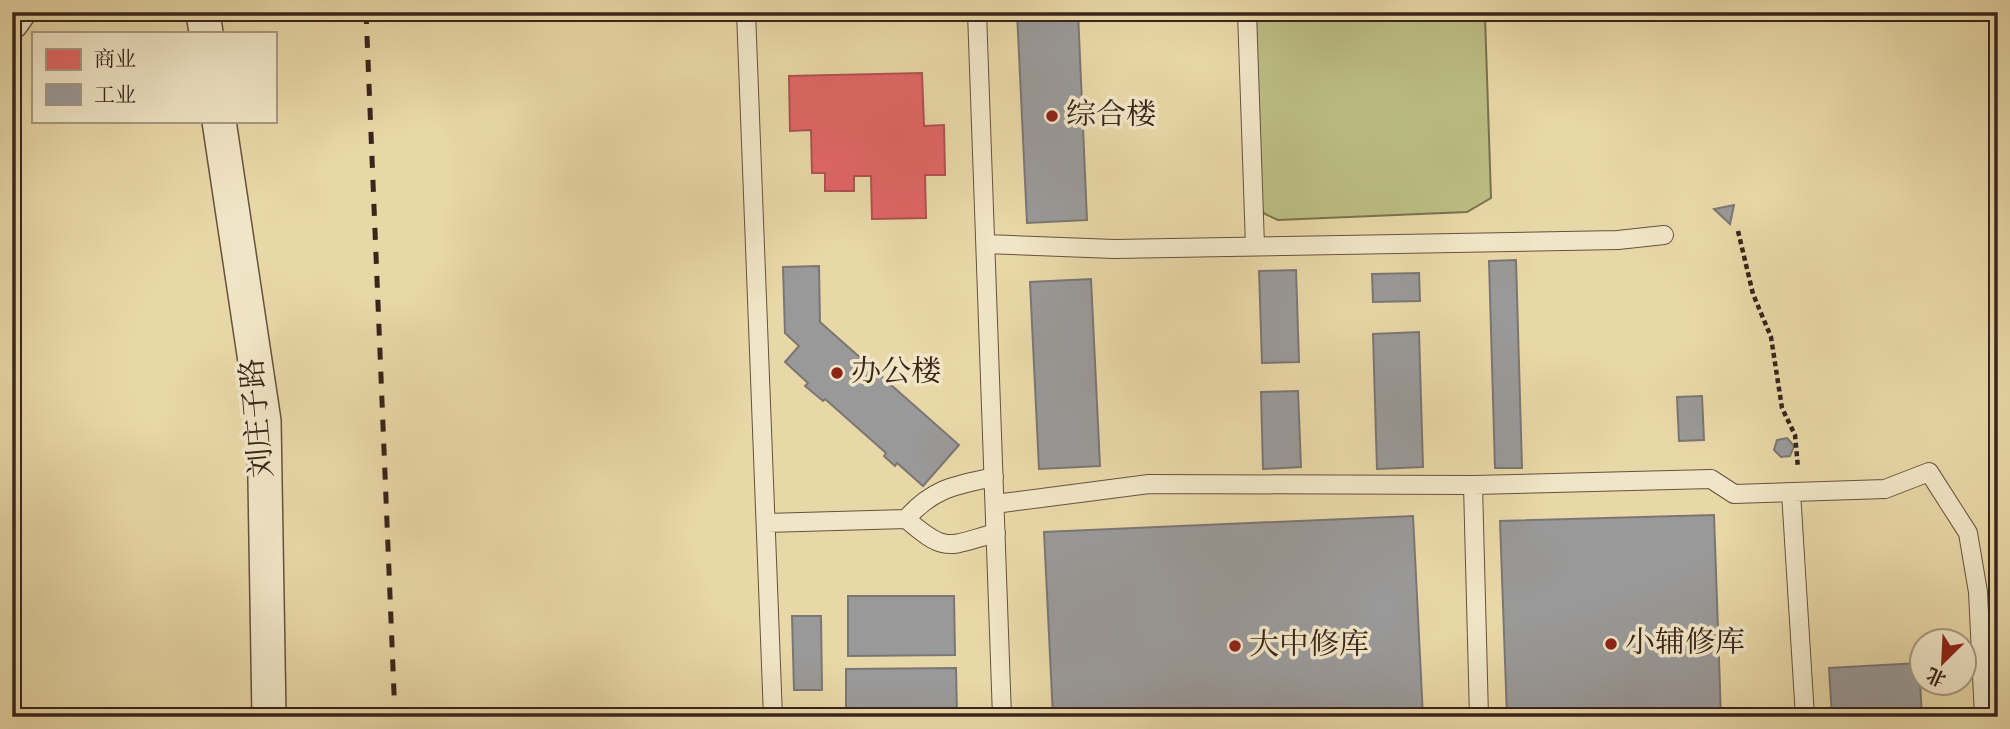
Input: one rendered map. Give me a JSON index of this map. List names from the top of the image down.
{
  "streets": {
    "street": ["刘庄子路"]
  },
  "places": [
    "综合楼",
    "办公楼",
    "小辅修库",
    "大中修库"
  ],
  "legend": ["商业", "工业"],
  "north": "bottom left"
}
